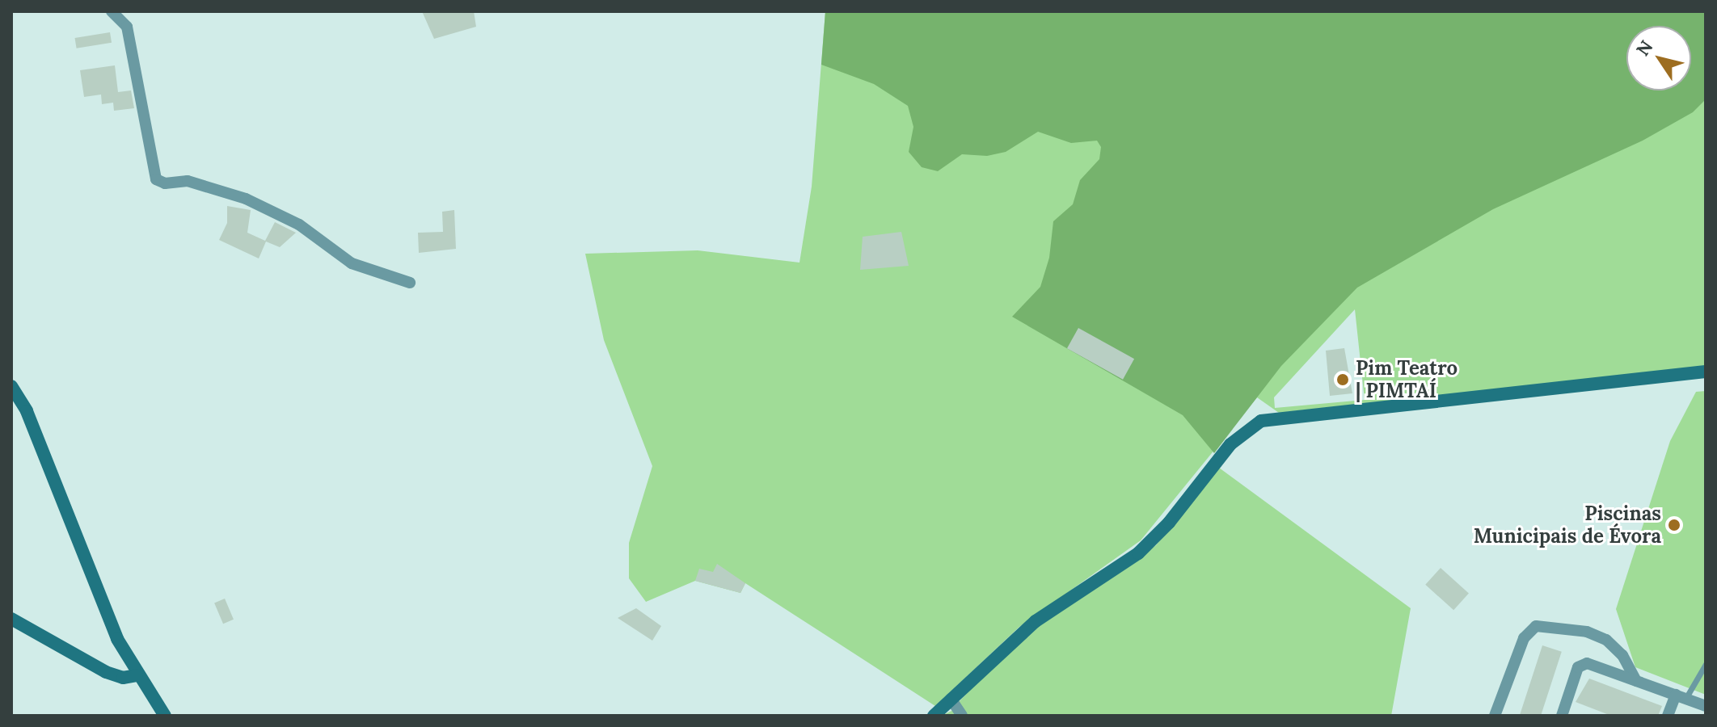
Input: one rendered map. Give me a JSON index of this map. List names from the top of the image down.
{
  "places": ["Pim Teatro | PIMTAÍ", "Piscinas Municipais de Évora"],
  "north": "top left"
}
